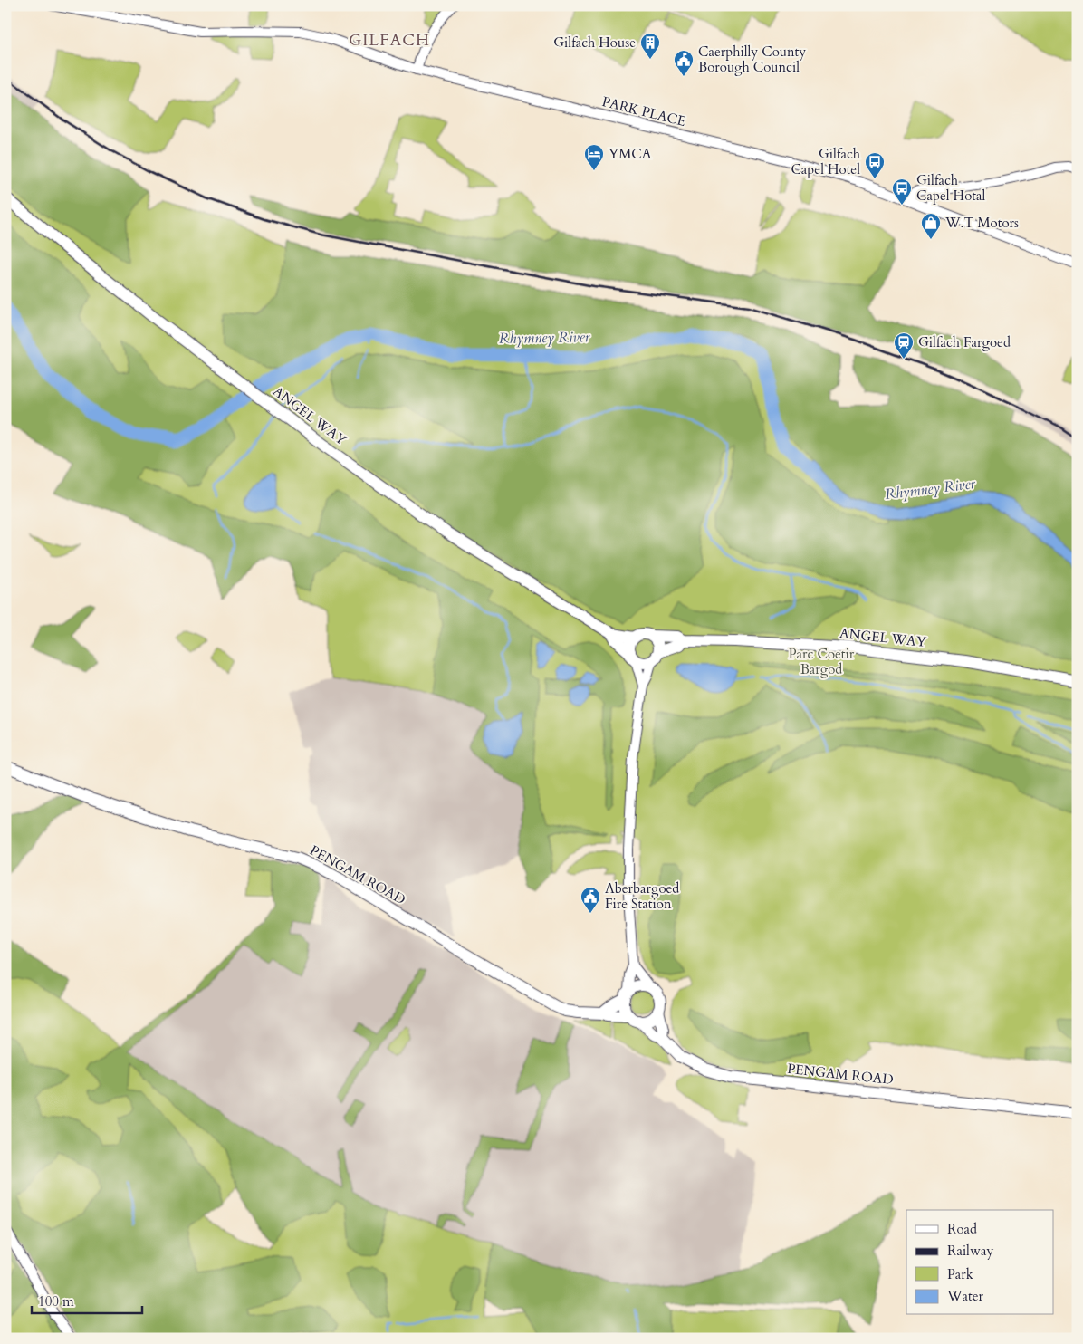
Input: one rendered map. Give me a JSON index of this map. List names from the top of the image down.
{
  "streets": {
    "main road": ["ANGEL WAY", "PENGAM ROAD"],
    "street": ["PARK PLACE"]
  },
  "districts": ["GILFACH"],
  "water": ["Rhymney River"],
  "parks": ["Parc Coetir Bargod"],
  "places": {
    "building": ["Gilfach House"],
    "public building": ["Caerphilly County Borough Council", "Aberbargoed Fire Station"],
    "hotel": ["YMCA"],
    "bus stop": ["Gilfach Capel Hotel", "Gilfach Capel Hotal"],
    "shop": ["W.T Motors"],
    "station": ["Gilfach Fargoed"]
  },
  "legend": [
    "Road",
    "Railway",
    "Park",
    "Water"
  ],
  "scale_bar": "100 m"
}
